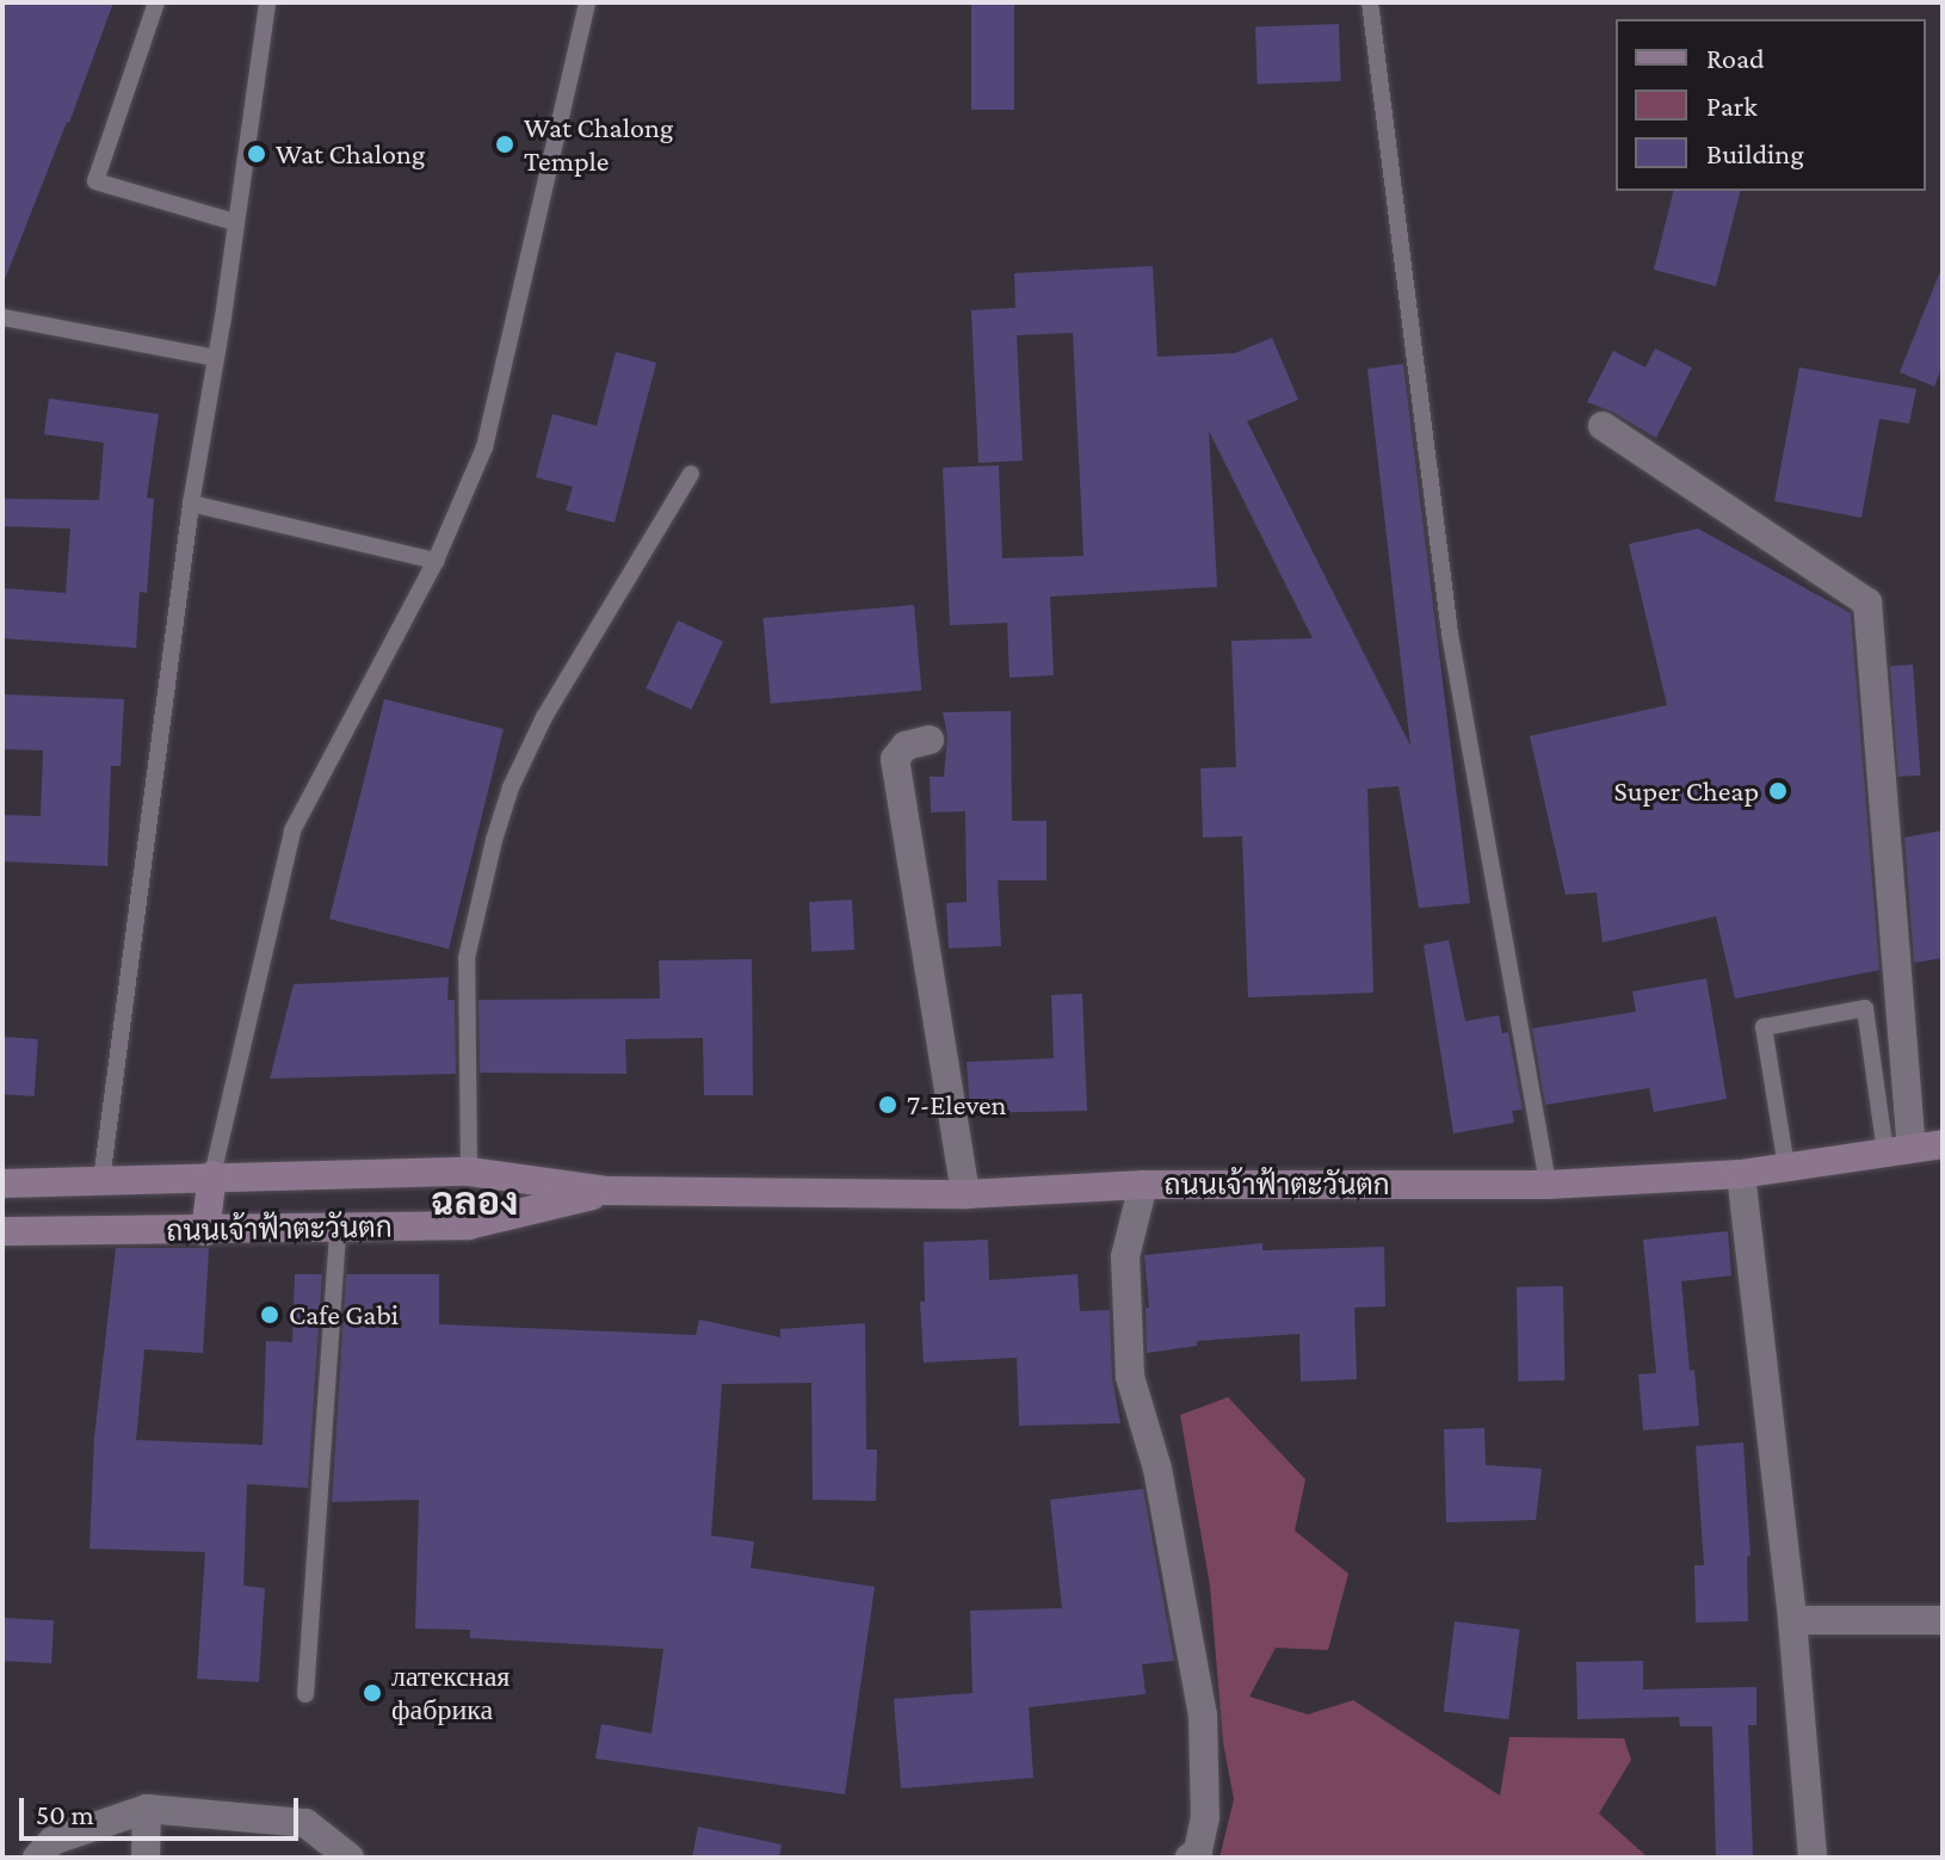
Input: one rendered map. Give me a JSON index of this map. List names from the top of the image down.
{
  "streets": {
    "main road": ["ถนนเจ้าฟ้าตะวันตก"]
  },
  "districts": ["ฉลอง"],
  "places": [
    "Wat Chalong Temple",
    "Wat Chalong",
    "Super Cheap",
    "7-Eleven",
    "Cafe Gabi",
    "латексная фабрика"
  ],
  "legend": ["Road", "Park", "Building"],
  "scale_bar": "50 m"
}
